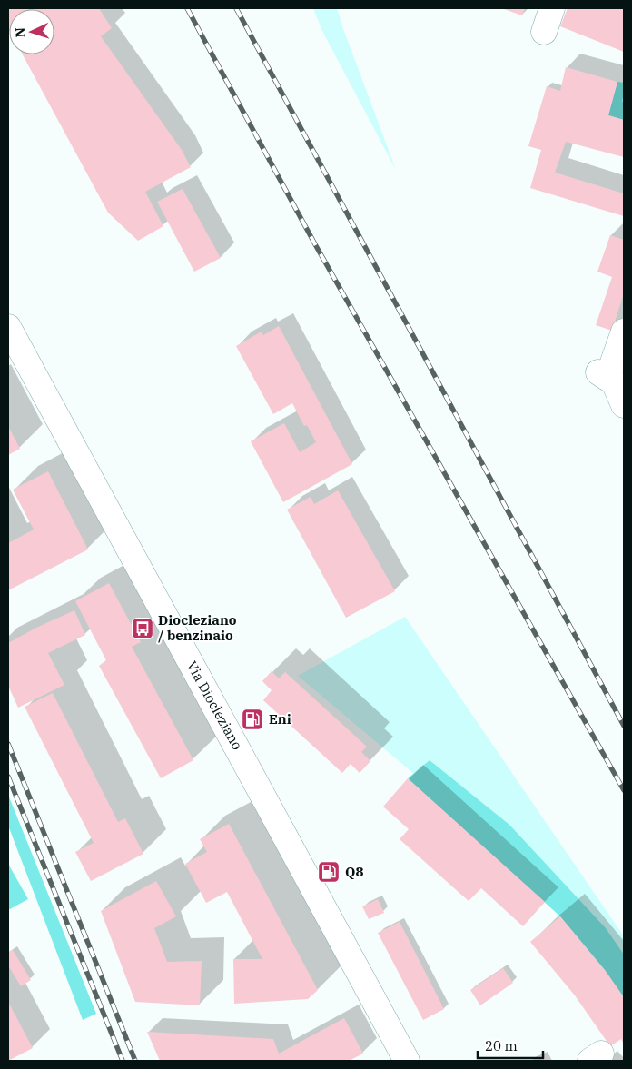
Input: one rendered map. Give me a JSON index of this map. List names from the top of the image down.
{
  "streets": {
    "street": ["Via Diocleziano"]
  },
  "places": {
    "bus stop": ["Diocleziano / benzinaio"],
    "fuel station": ["Eni", "Q8"]
  },
  "scale_bar": "20 m",
  "north": "left"
}
